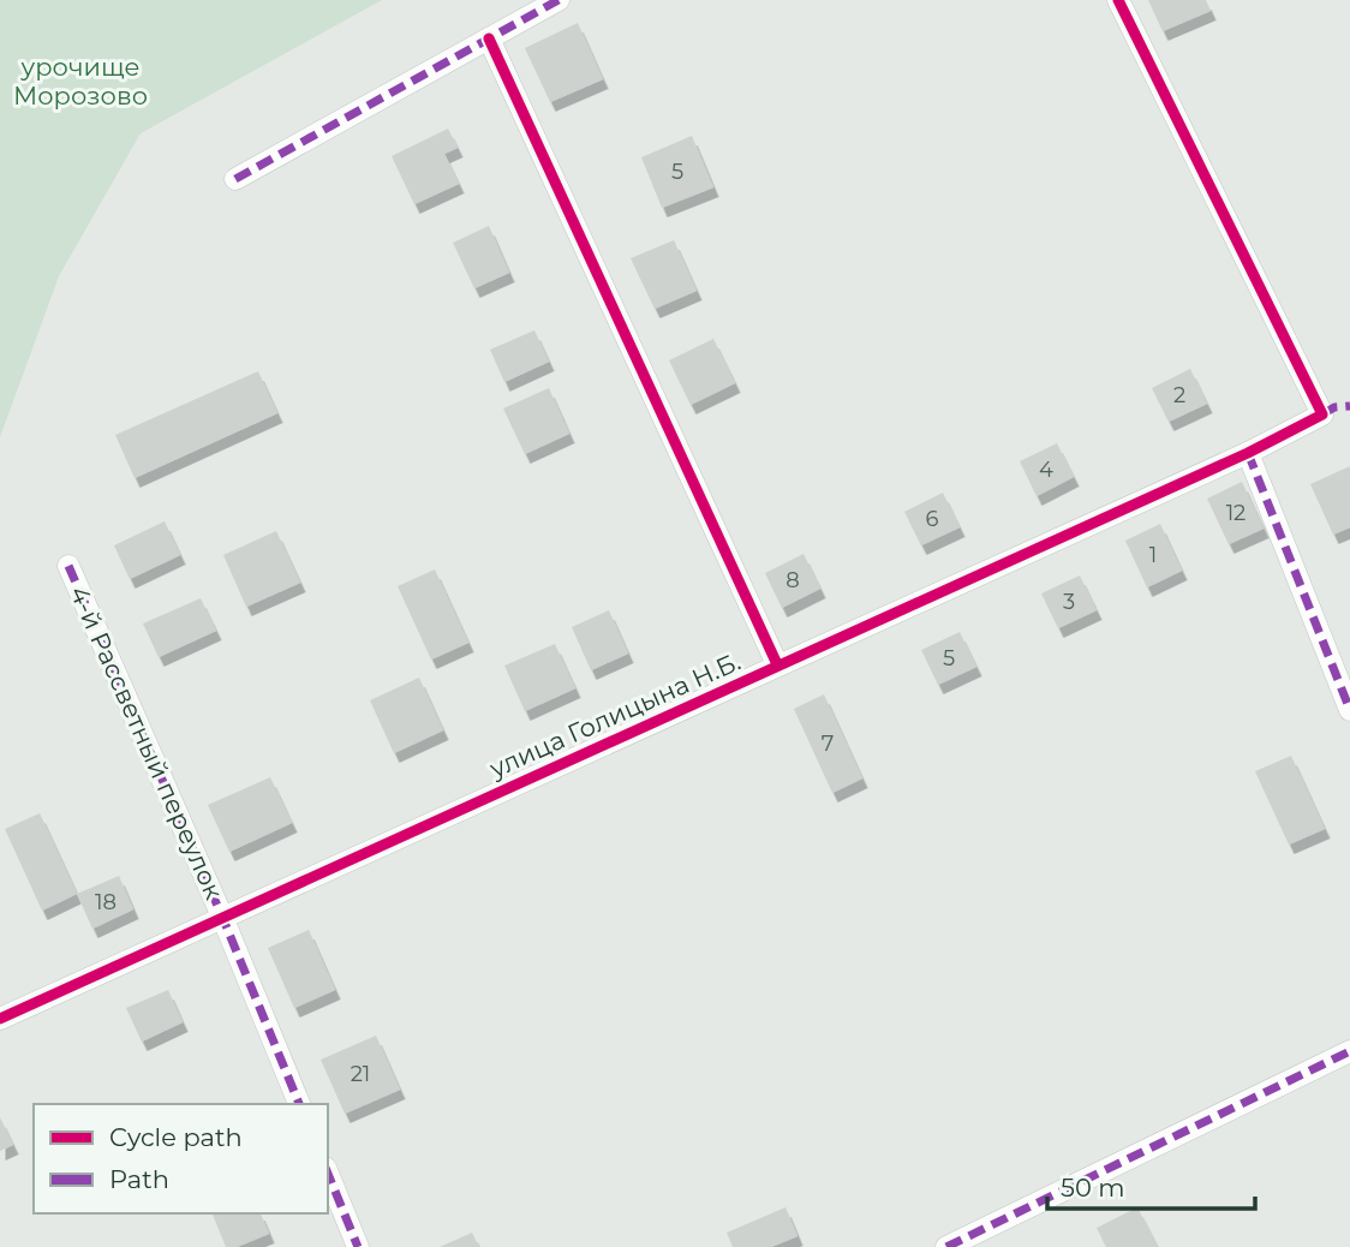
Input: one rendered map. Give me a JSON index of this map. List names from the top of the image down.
{
  "streets": {
    "street": ["улица Голицына Н.Б.", "4-й Рассветный переулок"]
  },
  "crossings": [
    ["улица Голицына Н.Б.", "4-й Рассветный переулок"]
  ],
  "parks": ["урочище Морозово"],
  "house_numbers": [
    "5",
    "2",
    "4",
    "12",
    "6",
    "1",
    "8",
    "3",
    "5",
    "7",
    "18",
    "21"
  ],
  "legend": ["Cycle path", "Path"],
  "scale_bar": "50 m"
}
